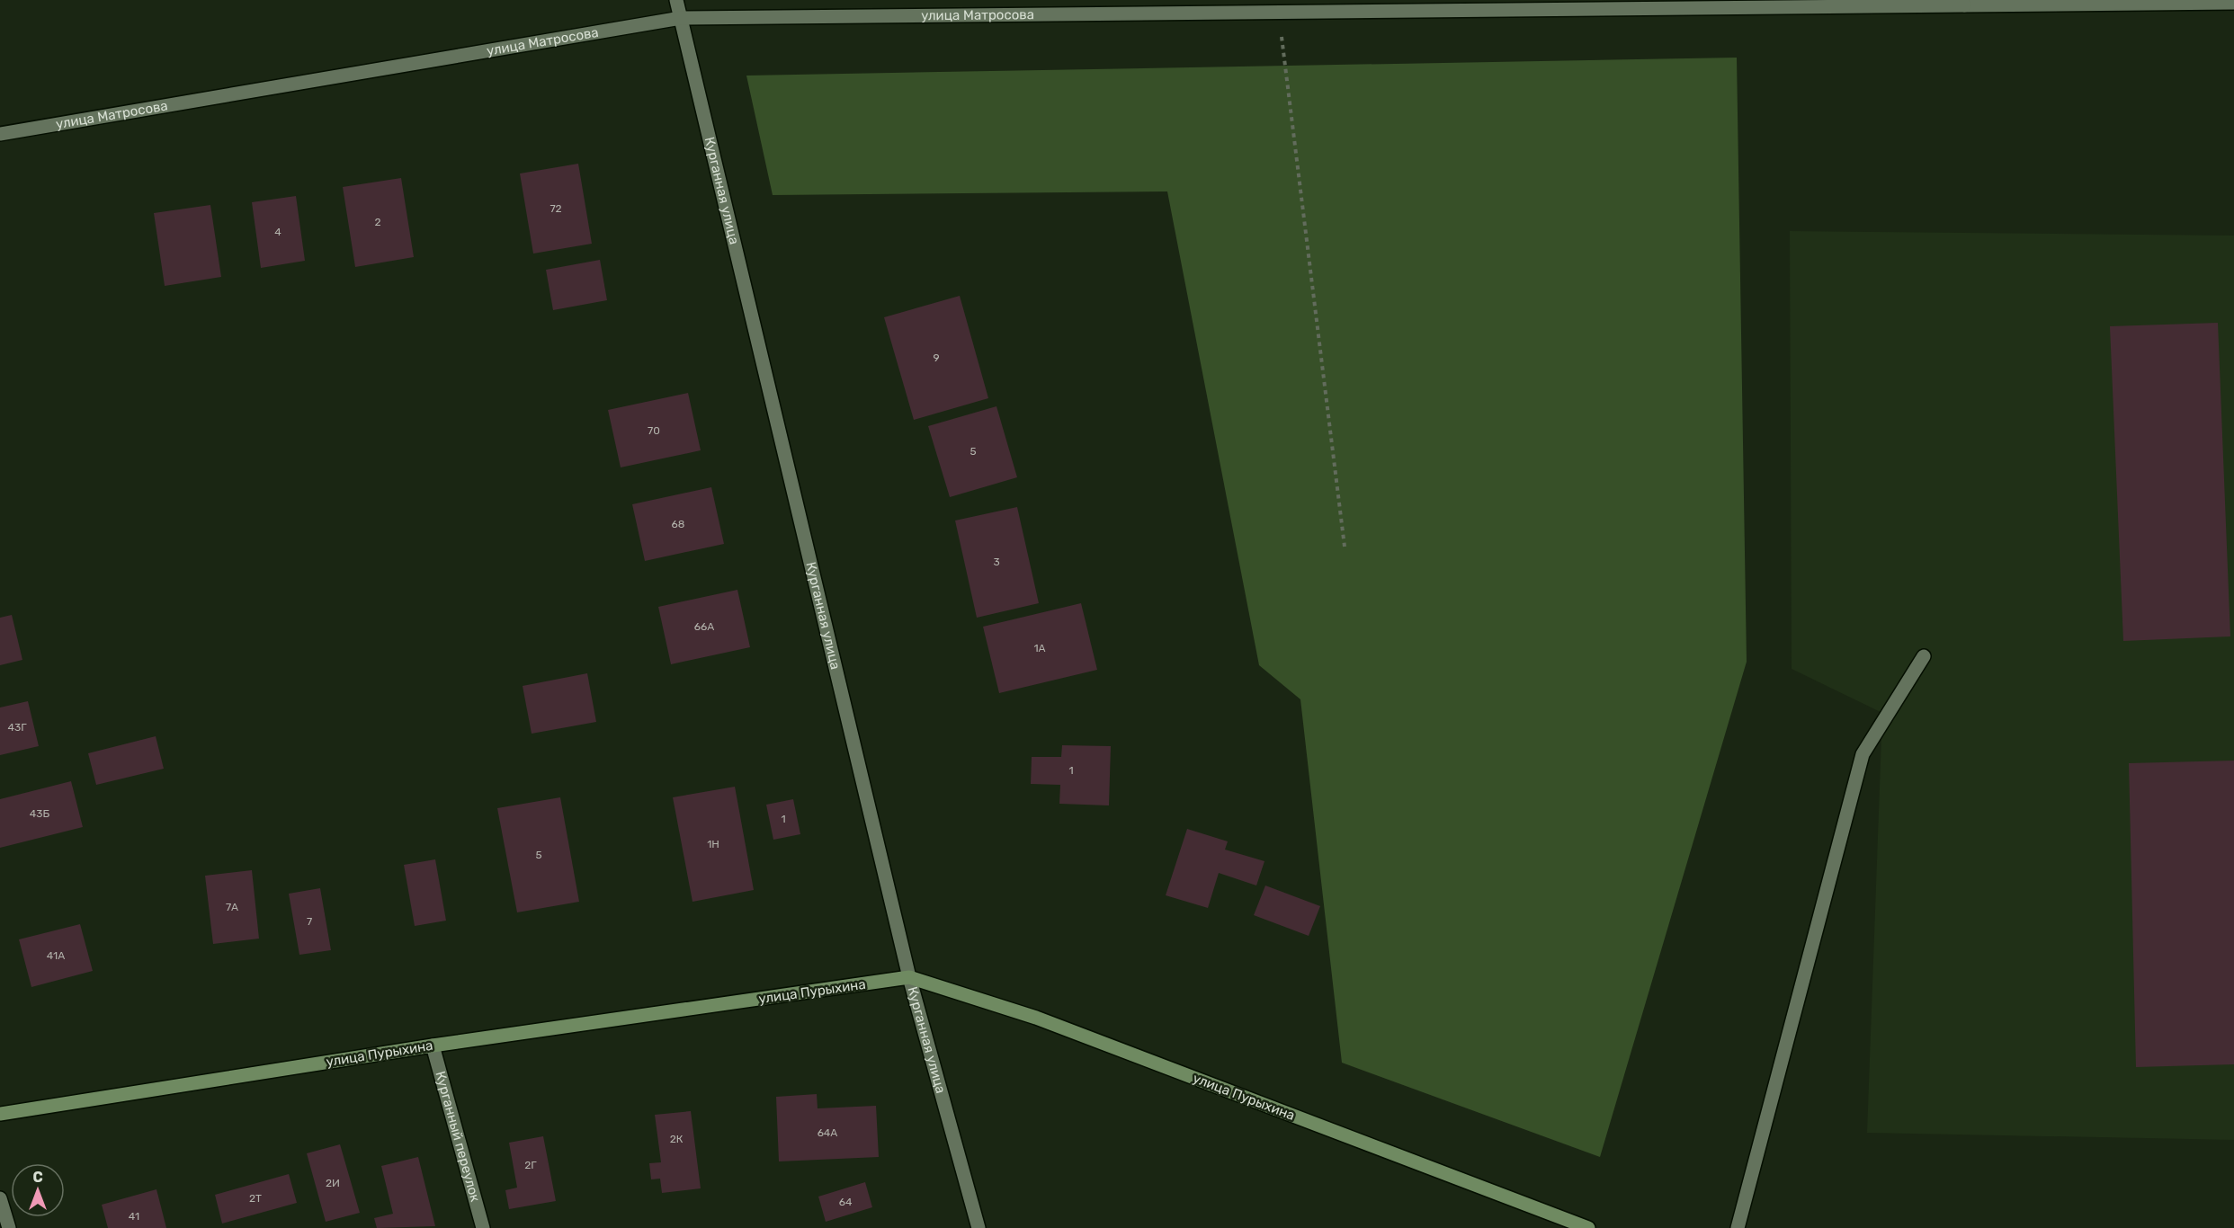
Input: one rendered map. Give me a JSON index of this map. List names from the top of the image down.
{
  "streets": {
    "street": [
      "улица Матросова",
      "Курганная улица",
      "улица Пурыхина",
      "Курганный переулок"
    ]
  },
  "crossings": [
    ["улица Матросова", "Курганная улица"],
    ["Курганная улица", "улица Пурыхина"],
    ["улица Пурыхина", "Курганный переулок"]
  ],
  "house_numbers": [
    "72",
    "2",
    "4",
    "9",
    "70",
    "5",
    "68",
    "3",
    "66А",
    "1А",
    "43Г",
    "1",
    "43Б",
    "1",
    "1Н",
    "5",
    "7А",
    "7",
    "41А",
    "64А",
    "2К",
    "2Г",
    "2И",
    "2Т",
    "64",
    "41"
  ],
  "north": "top"
}
